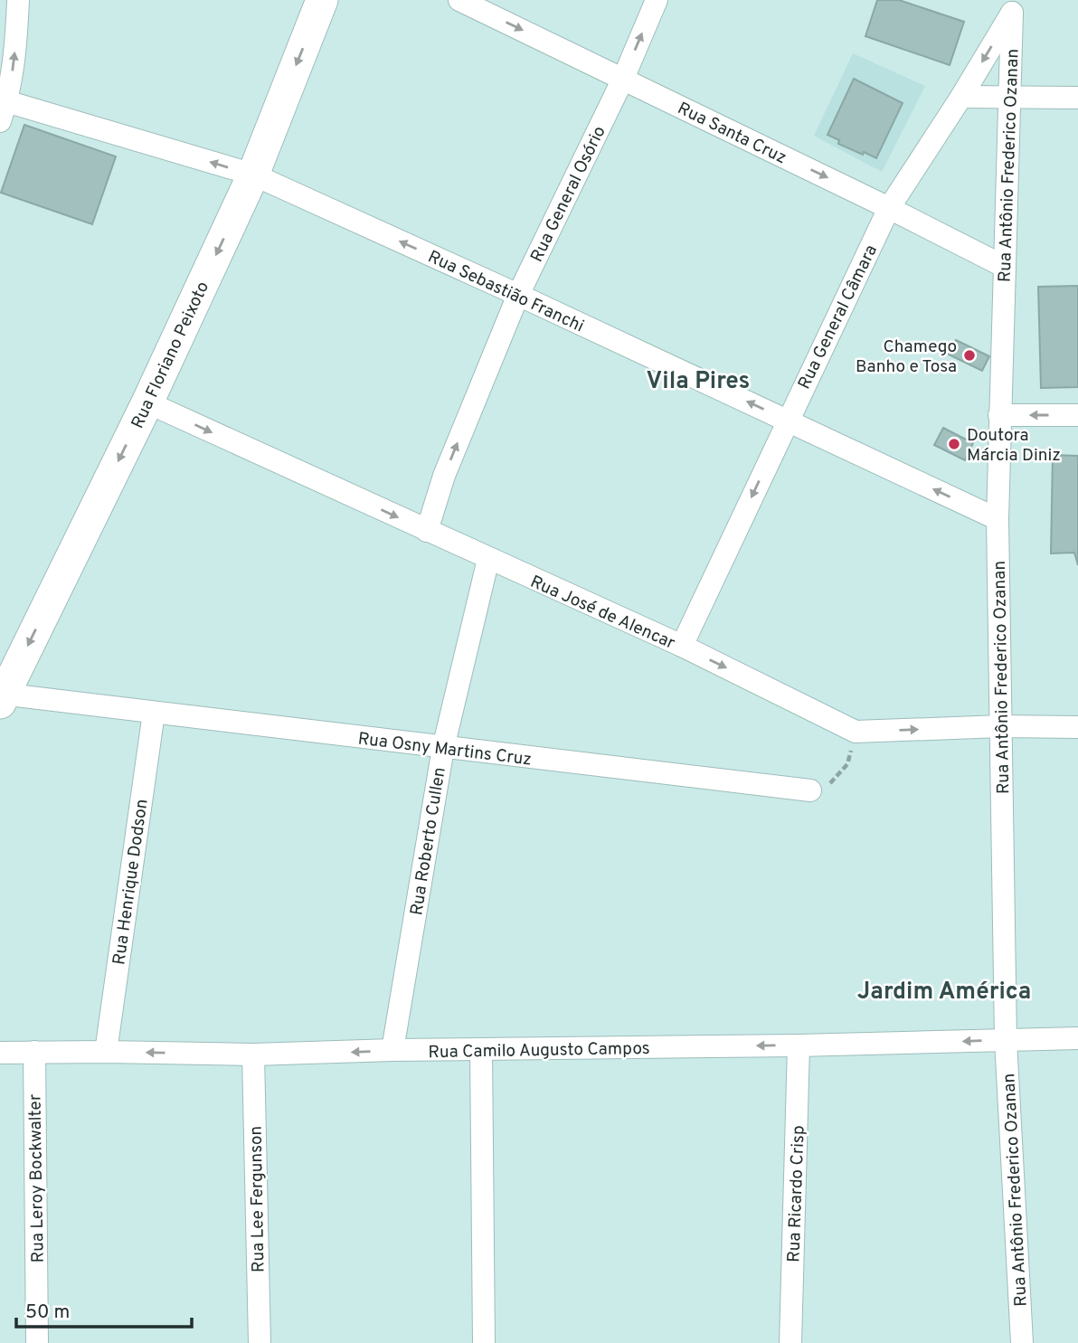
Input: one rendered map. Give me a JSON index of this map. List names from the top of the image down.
{
  "streets": {
    "main road": ["Rua Floriano Peixoto"],
    "street": [
      "Rua Santa Cruz",
      "Rua Antônio Frederico Ozanan",
      "Rua General Osório",
      "Rua Sebastião Franchi",
      "Rua General Câmara",
      "Rua José de Alencar",
      "Rua Osny Martins Cruz",
      "Rua Roberto Cullen",
      "Rua Henrique Dodson",
      "Rua Camilo Augusto Campos",
      "Rua Leroy Bockwalter",
      "Rua Ricardo Crisp",
      "Rua Lee Fergunson"
    ]
  },
  "crossings": [
    ["Rua Santa Cruz", "Rua Antônio Frederico Ozanan"],
    ["Rua Santa Cruz", "Rua General Osório"],
    ["Rua Santa Cruz", "Rua General Câmara"],
    ["Rua Antônio Frederico Ozanan", "Rua Sebastião Franchi"],
    ["Rua Antônio Frederico Ozanan", "Rua General Câmara"],
    ["Rua Antônio Frederico Ozanan", "Rua José de Alencar"],
    ["Rua Antônio Frederico Ozanan", "Rua Camilo Augusto Campos"],
    ["Rua General Osório", "Rua Sebastião Franchi"],
    ["Rua General Osório", "Rua José de Alencar"],
    ["Rua Sebastião Franchi", "Rua General Câmara"],
    ["Rua Sebastião Franchi", "Rua Floriano Peixoto"],
    ["Rua General Câmara", "Rua José de Alencar"],
    ["Rua Floriano Peixoto", "Rua José de Alencar"],
    ["Rua Floriano Peixoto", "Rua Osny Martins Cruz"],
    ["Rua José de Alencar", "Rua Roberto Cullen"],
    ["Rua Osny Martins Cruz", "Rua Roberto Cullen"],
    ["Rua Osny Martins Cruz", "Rua Henrique Dodson"],
    ["Rua Roberto Cullen", "Rua Camilo Augusto Campos"],
    ["Rua Henrique Dodson", "Rua Camilo Augusto Campos"],
    ["Rua Camilo Augusto Campos", "Rua Leroy Bockwalter"],
    ["Rua Camilo Augusto Campos", "Rua Ricardo Crisp"],
    ["Rua Camilo Augusto Campos", "Rua Lee Fergunson"]
  ],
  "one_way": [
    "Rua Santa Cruz",
    "Rua General Osório",
    "Rua Sebastião Franchi",
    "Rua General Câmara",
    "Rua Floriano Peixoto",
    "Rua José de Alencar",
    "Rua Camilo Augusto Campos"
  ],
  "districts": ["Vila Pires", "Jardim América"],
  "places": ["Chamego Banho e Tosa", "Doutora Márcia Diniz"],
  "scale_bar": "50 m"
}
